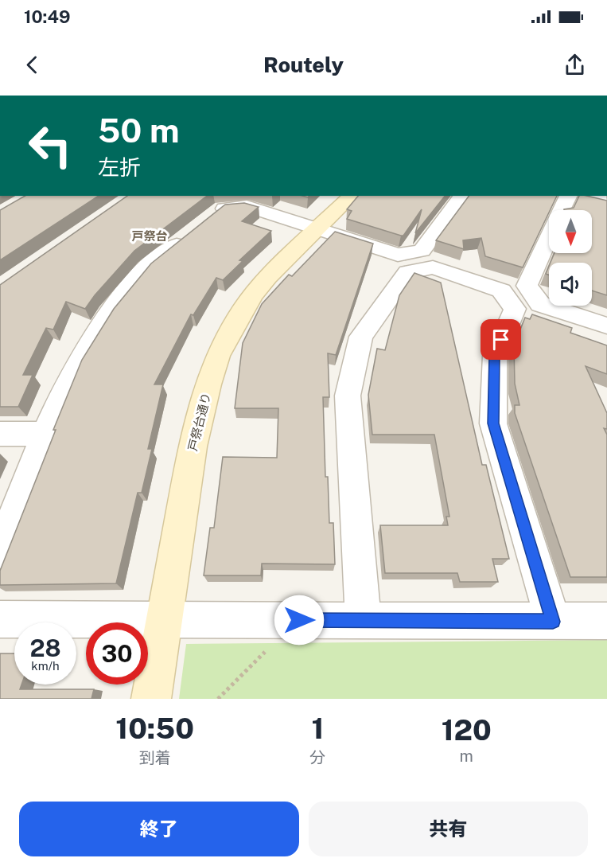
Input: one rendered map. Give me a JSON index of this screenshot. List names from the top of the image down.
{
  "streets": {
    "street": ["戸祭台通り"]
  },
  "districts": ["戸祭台"],
  "north": "bottom",
  "page": {
    "status": "10:49",
    "header": "Routely",
    "turn": ["50 m", "左折"],
    "speed": "28 km/h",
    "limit": "30",
    "eta": [
      "10:50",
      "到着",
      "1",
      "分",
      "120",
      "m"
    ],
    "buttons": ["終了", "共有"]
  }
}
